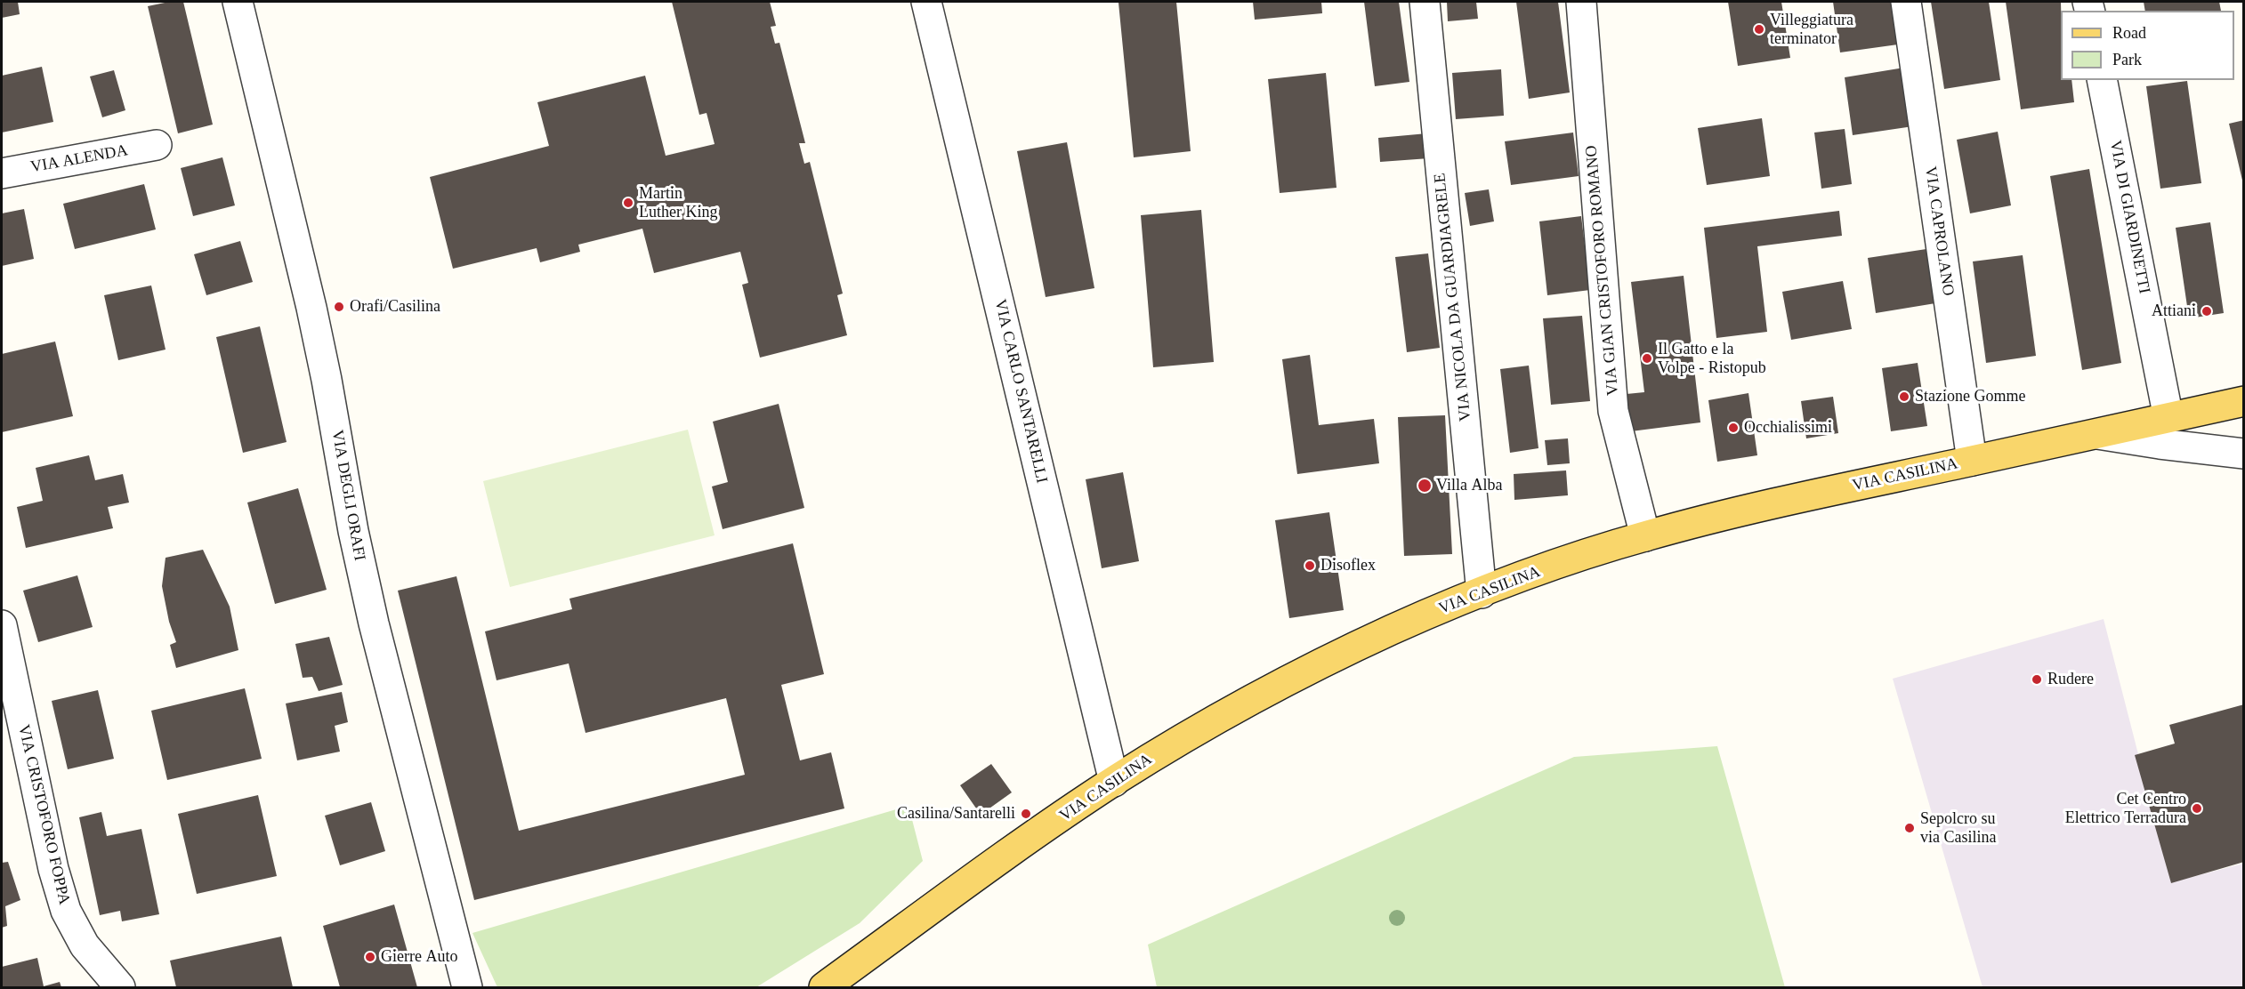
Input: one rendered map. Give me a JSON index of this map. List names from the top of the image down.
{
  "streets": {
    "main road": ["VIA CASILINA"],
    "street": [
      "VIA ALENDA",
      "VIA DI GIARDINETTI",
      "VIA CAPROLANO",
      "VIA GIAN CRISTOFORO ROMANO",
      "VIA NICOLA DA GUARDIAGRELE",
      "VIA CARLO SANTARELLI",
      "VIA DEGLI ORAFI",
      "VIA CRISTOFORO FOPPA"
    ]
  },
  "crossings": [
    ["VIA DI GIARDINETTI", "VIA CASILINA"],
    ["VIA CAPROLANO", "VIA CASILINA"],
    ["VIA GIAN CRISTOFORO ROMANO", "VIA CASILINA"],
    ["VIA NICOLA DA GUARDIAGRELE", "VIA CASILINA"],
    ["VIA CARLO SANTARELLI", "VIA CASILINA"]
  ],
  "places": [
    "Villeggiatura terminator",
    "Martin Luther King",
    "Orafi/Casilina",
    "Attiani",
    "Il Gatto e la Volpe - Ristopub",
    "Stazione Gomme",
    "Occhialissimi",
    "Villa Alba",
    "Disoflex",
    "Rudere",
    "Cet Centro Elettrico Terradura",
    "Casilina/Santarelli",
    "Sepolcro su via Casilina",
    "Gierre Auto"
  ],
  "legend": ["Road", "Park"]
}
